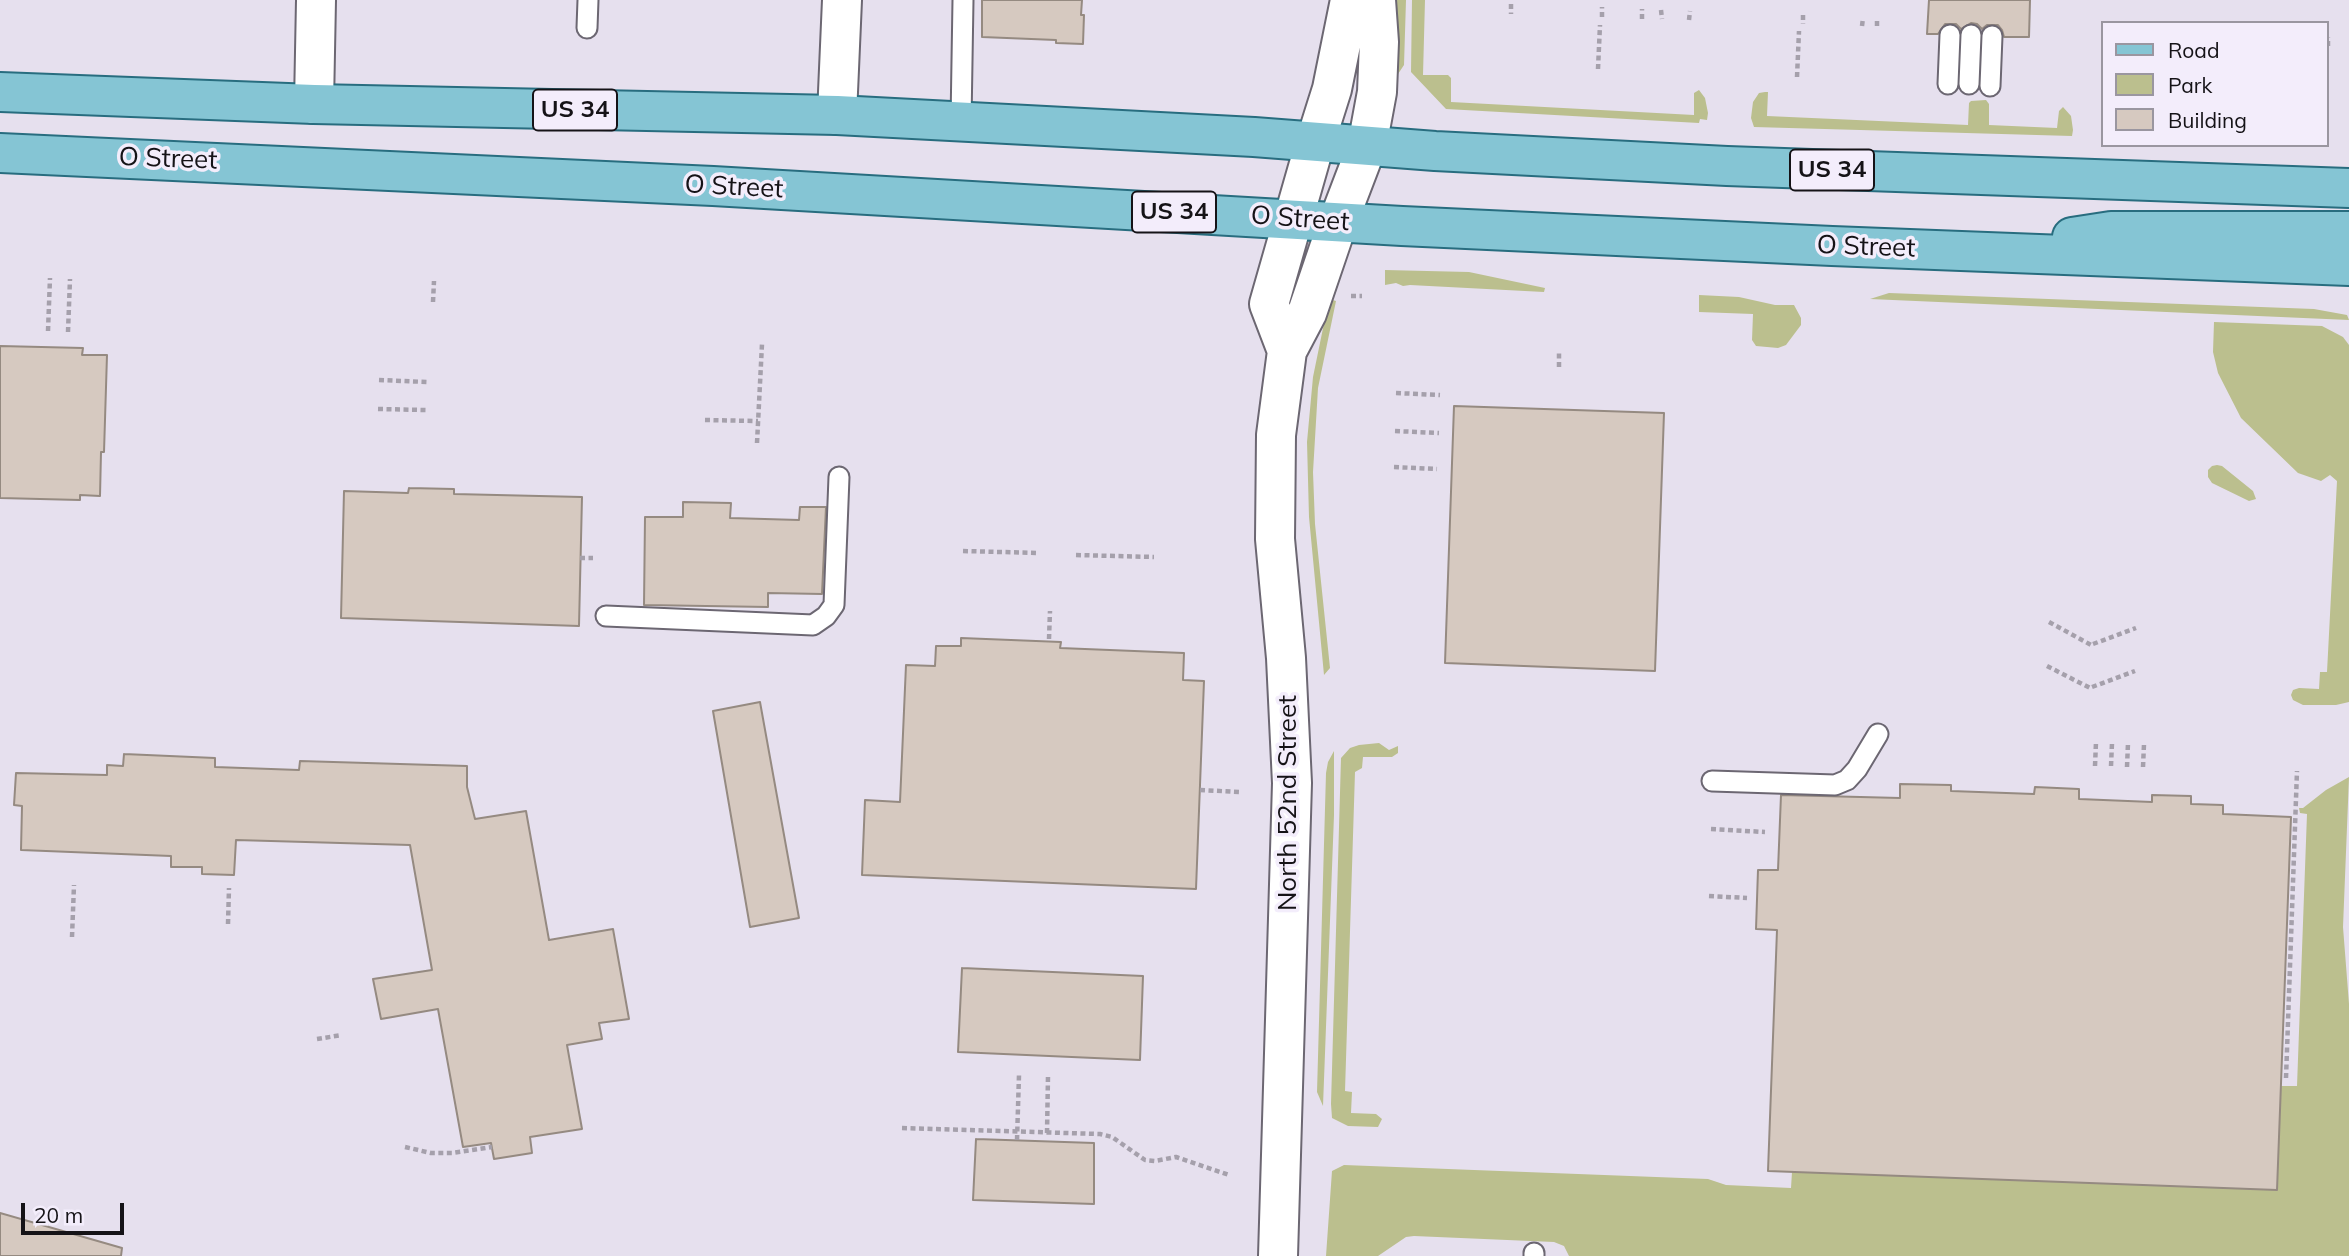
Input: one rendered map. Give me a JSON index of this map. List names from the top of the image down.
{
  "streets": {
    "main road": ["US 34", "O Street"],
    "street": ["North 52nd Street"]
  },
  "crossings": [
    ["US 34", "North 52nd Street"],
    ["O Street", "North 52nd Street"]
  ],
  "legend": ["Road", "Park", "Building"],
  "scale_bar": "20 m"
}
